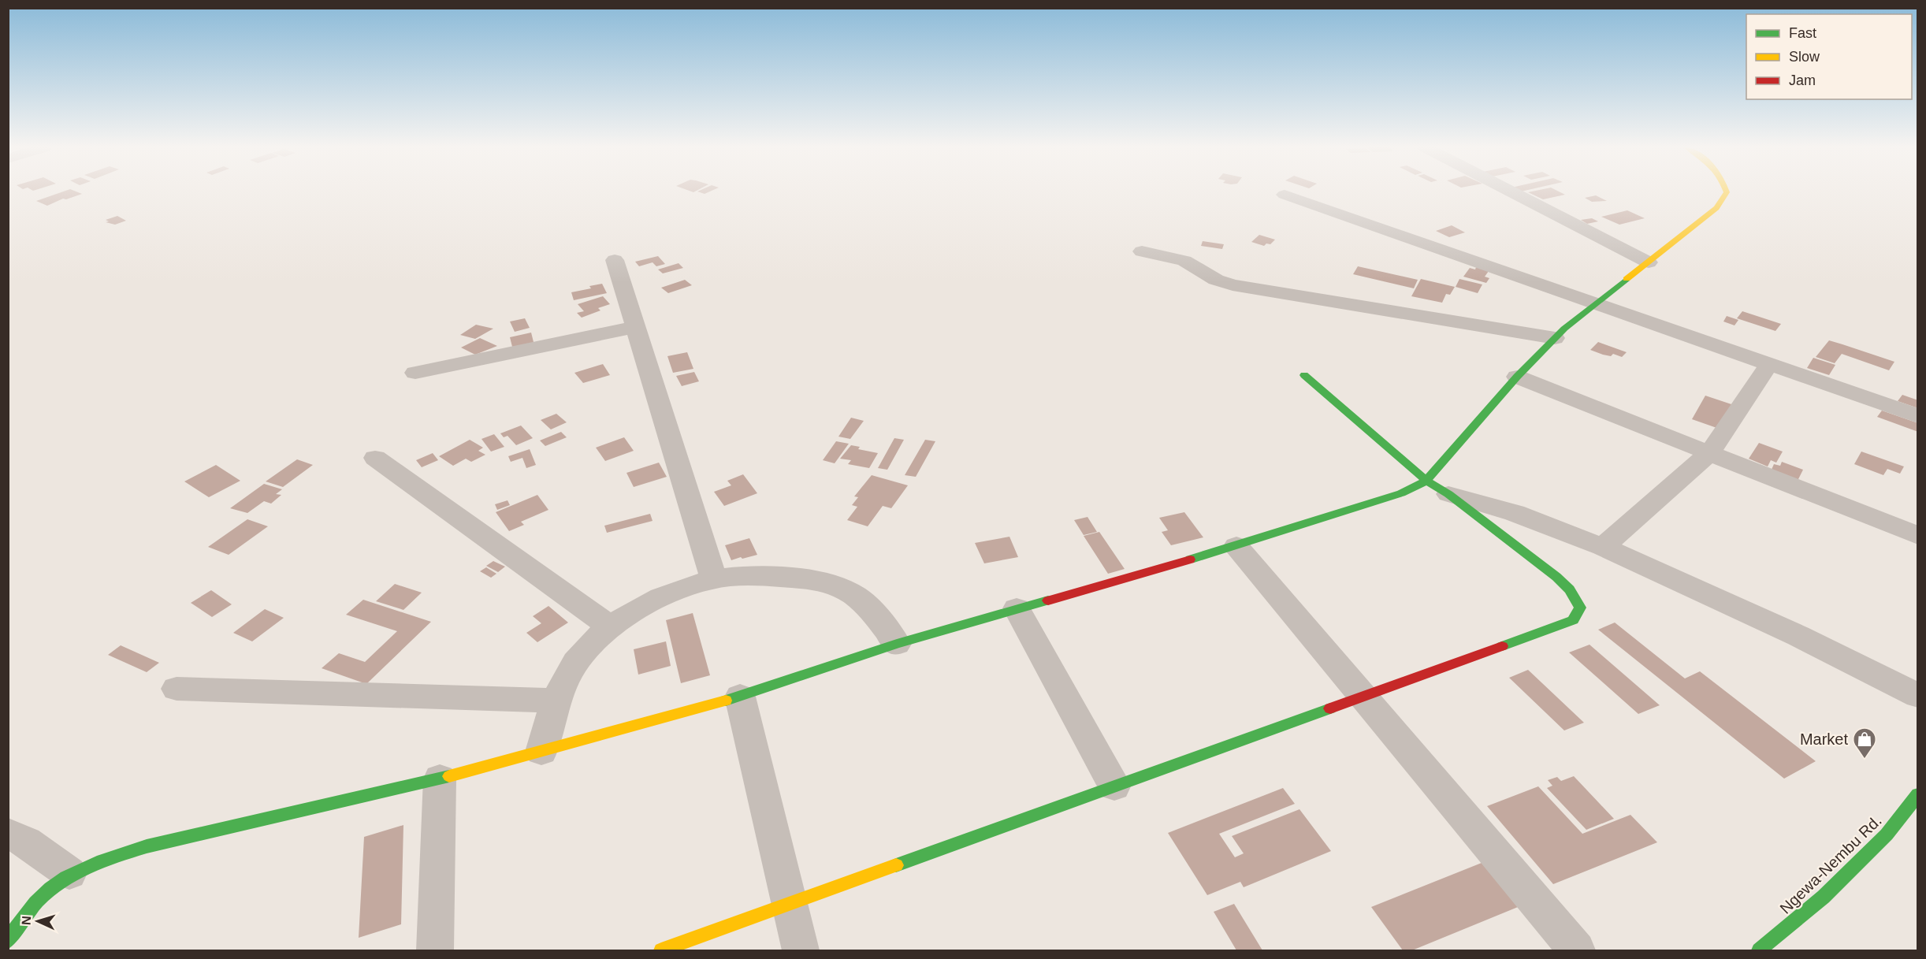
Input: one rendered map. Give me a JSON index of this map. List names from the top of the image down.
{
  "streets": {
    "main road": ["Ngewa-Nembu Rd."]
  },
  "places": {
    "shop": ["Market"]
  },
  "legend": ["Fast", "Slow", "Jam"],
  "north": "left"
}
